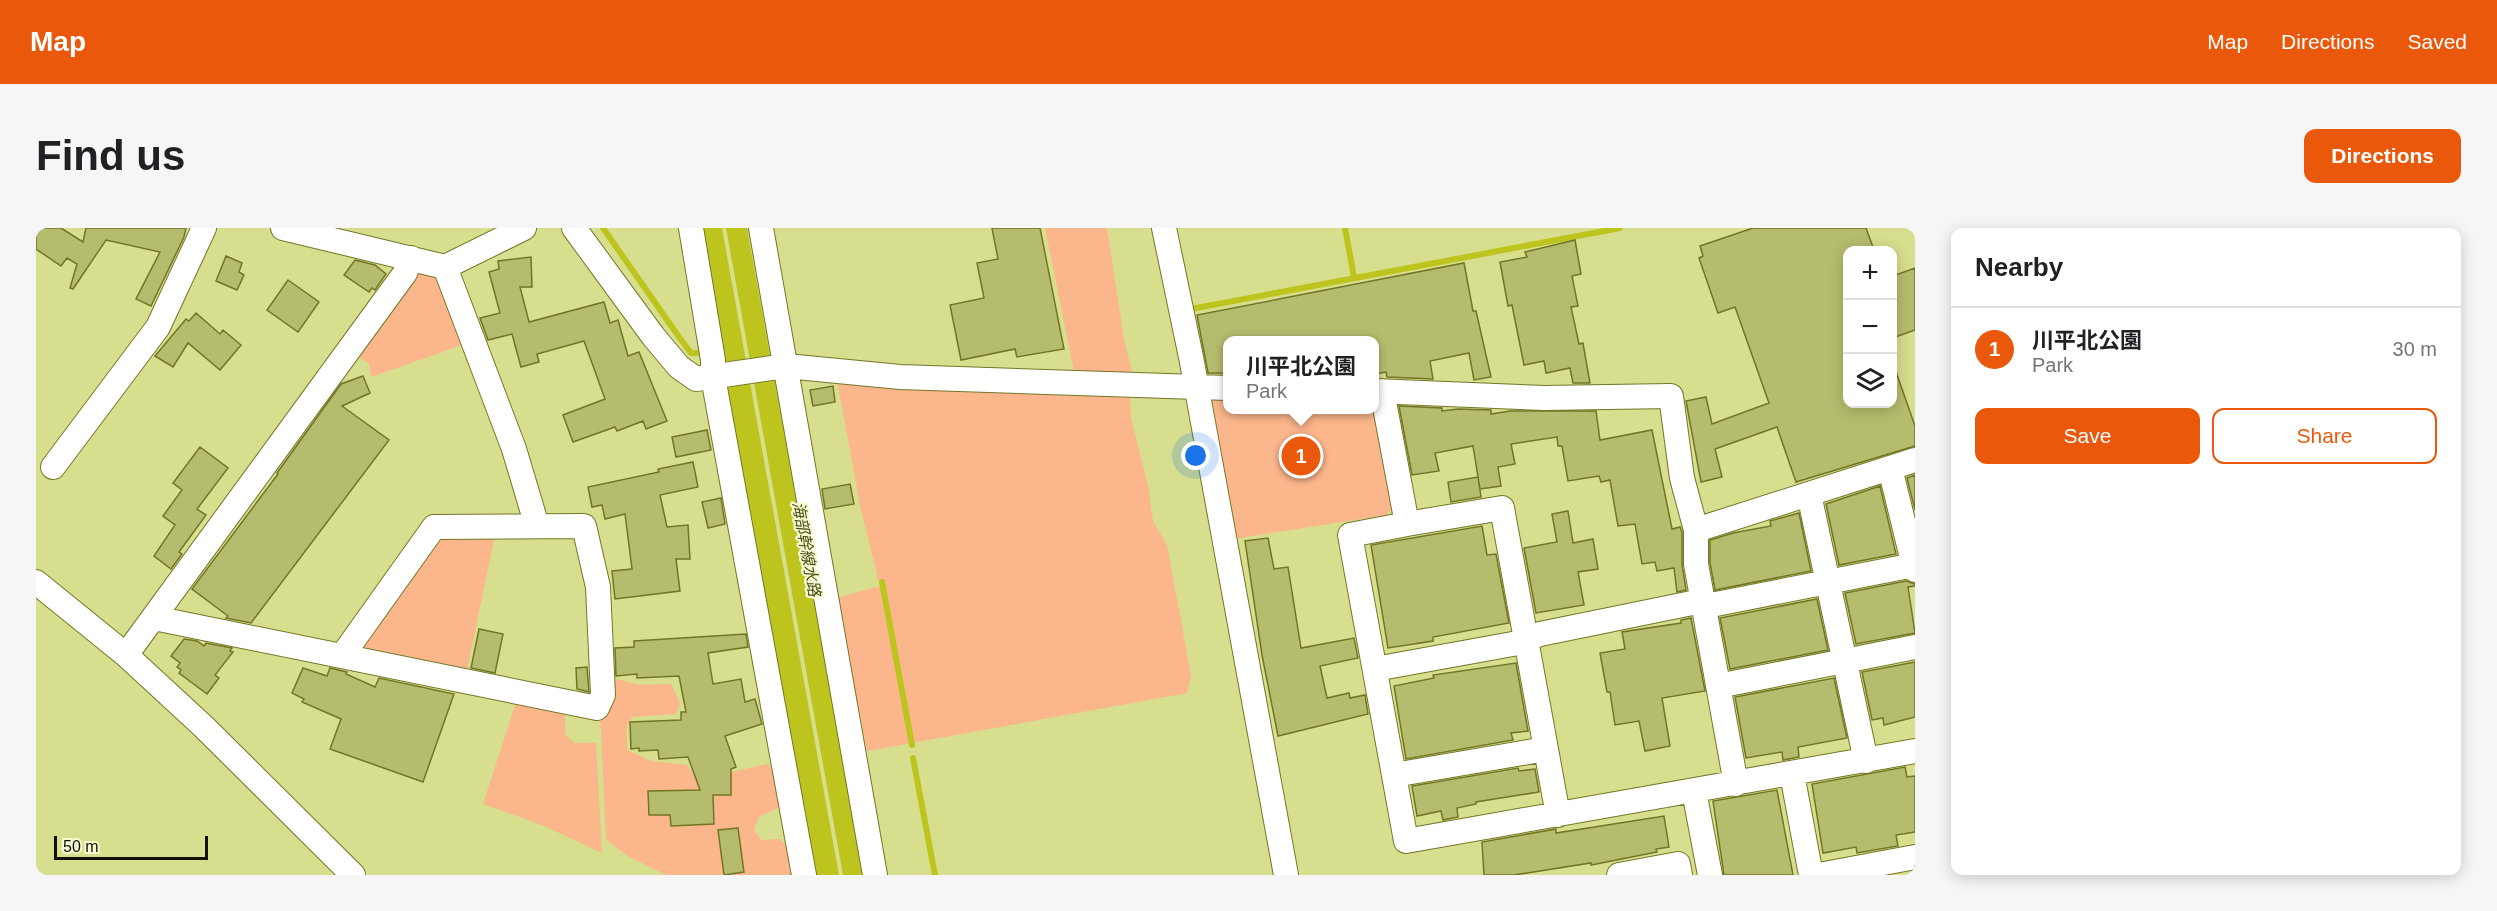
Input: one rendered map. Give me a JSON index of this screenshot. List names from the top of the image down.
{
  "water": ["海部幹線水路"],
  "scale_bar": "50 m",
  "page": {
    "header": "Map",
    "nav": ["Map", "Directions", "Saved"],
    "buttons": [
      "Directions",
      ["Save", "Share"]
    ],
    "title": "Find us",
    "heading": "Nearby",
    "map_buttons": ["+", "−"],
    "list": [
      {
        "mark": "1",
        "name": "川平北公園",
        "note": "Park",
        "value": "30 m"
      }
    ],
    "popup": ["川平北公園", "Park"],
    "pins": "1",
    "scale": "50 m"
  }
}
